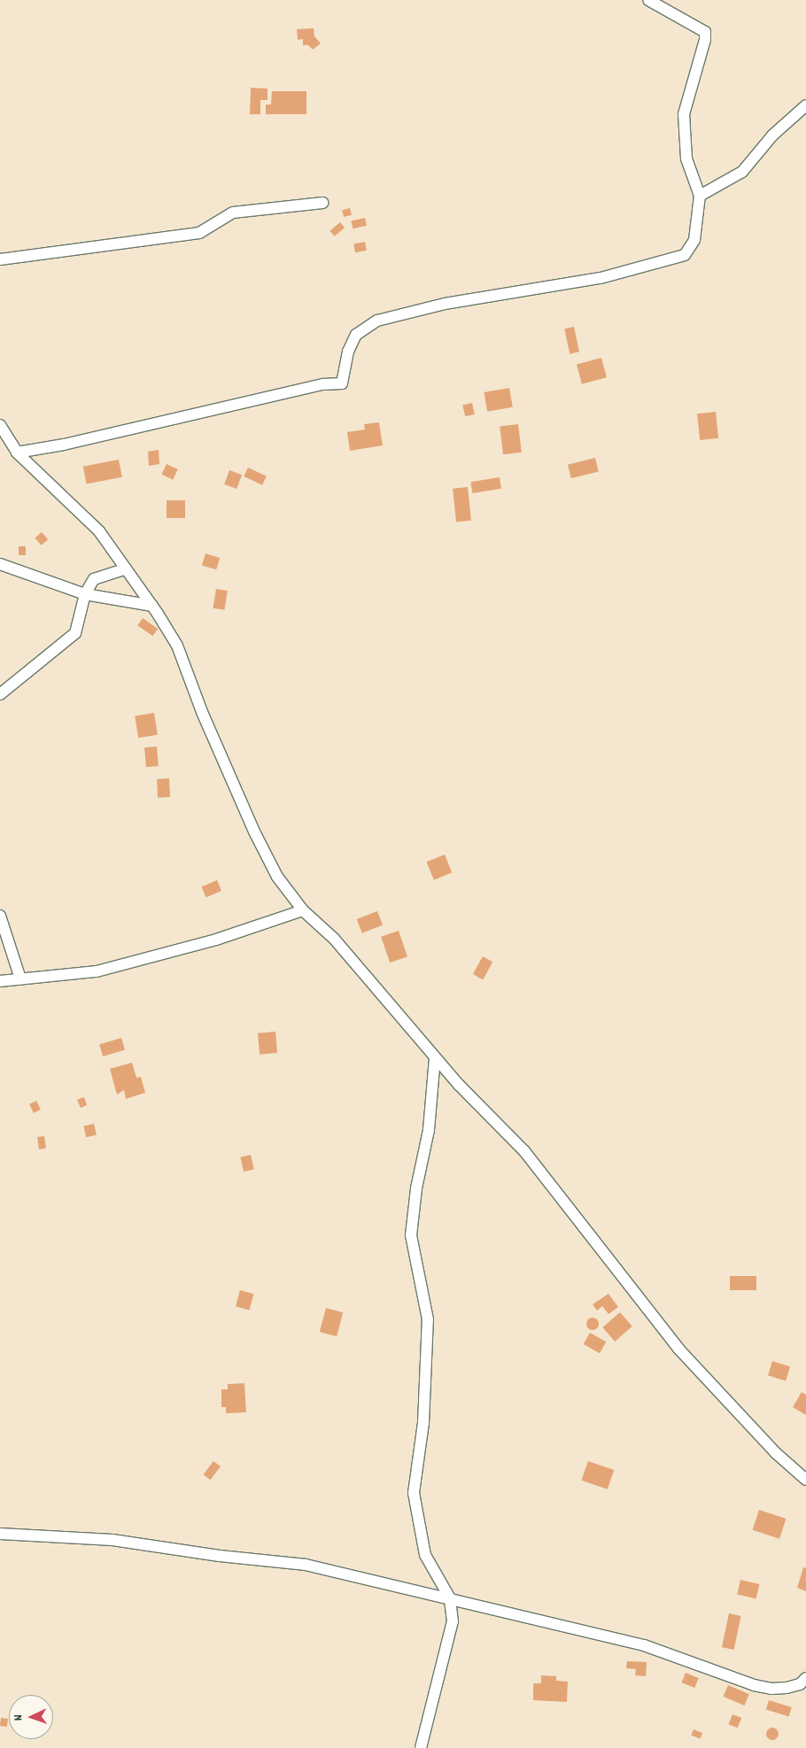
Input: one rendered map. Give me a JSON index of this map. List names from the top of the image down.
{
  "north": "left"
}
